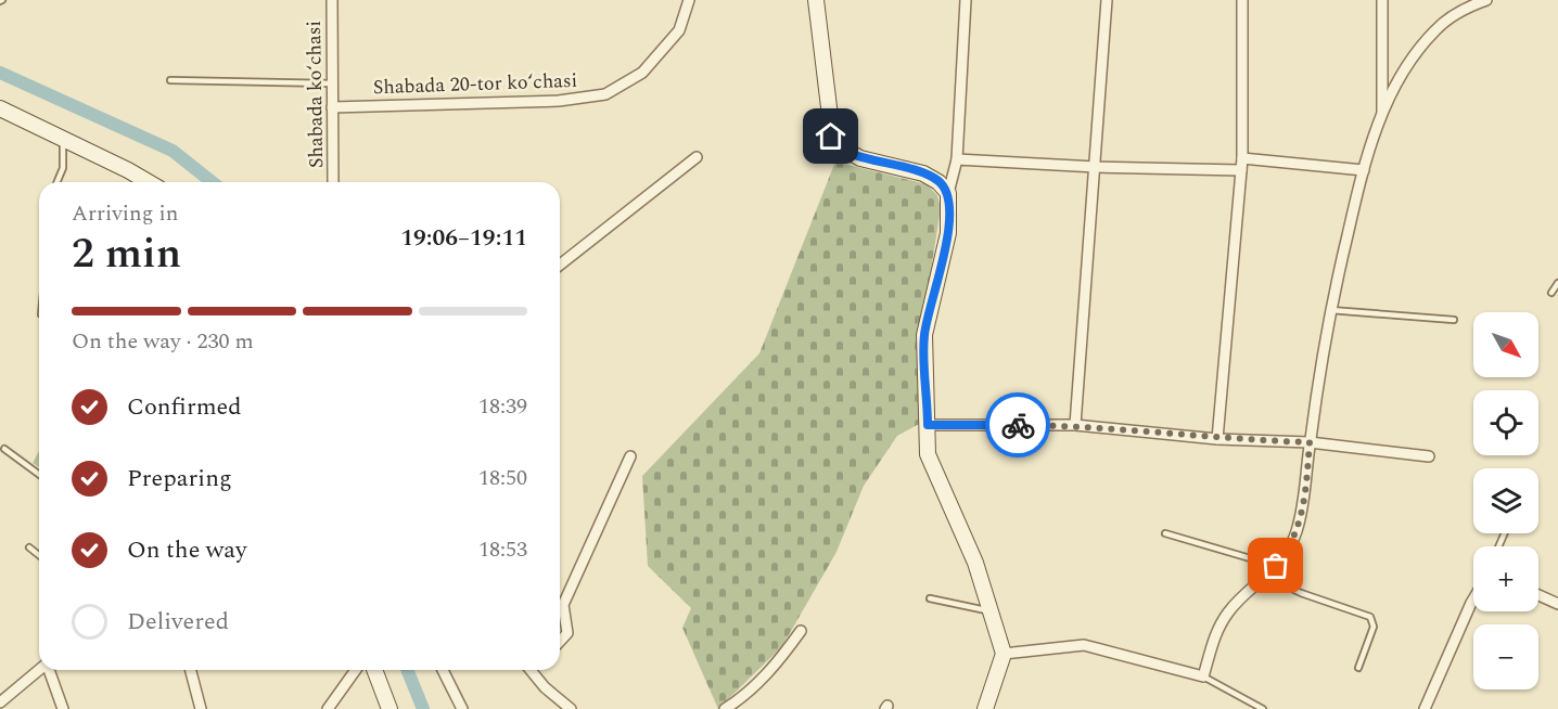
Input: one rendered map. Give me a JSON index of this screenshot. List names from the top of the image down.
{
  "streets": {
    "street": ["Shabada 20-tor koʻchasi", "Shabada koʻchasi"]
  },
  "crossings": [
    ["Shabada 20-tor koʻchasi", "Shabada koʻchasi"]
  ],
  "north": "bottom right",
  "page": {
    "heading": ["2 min", "Arriving in", "19:06–19:11"],
    "bar": "On the way · 230 m",
    "map_buttons": ["+", "−"],
    "list": [
      ["Confirmed", "18:39"],
      ["Preparing", "18:50"],
      ["On the way", "18:53"],
      "Delivered"
    ]
  }
}
